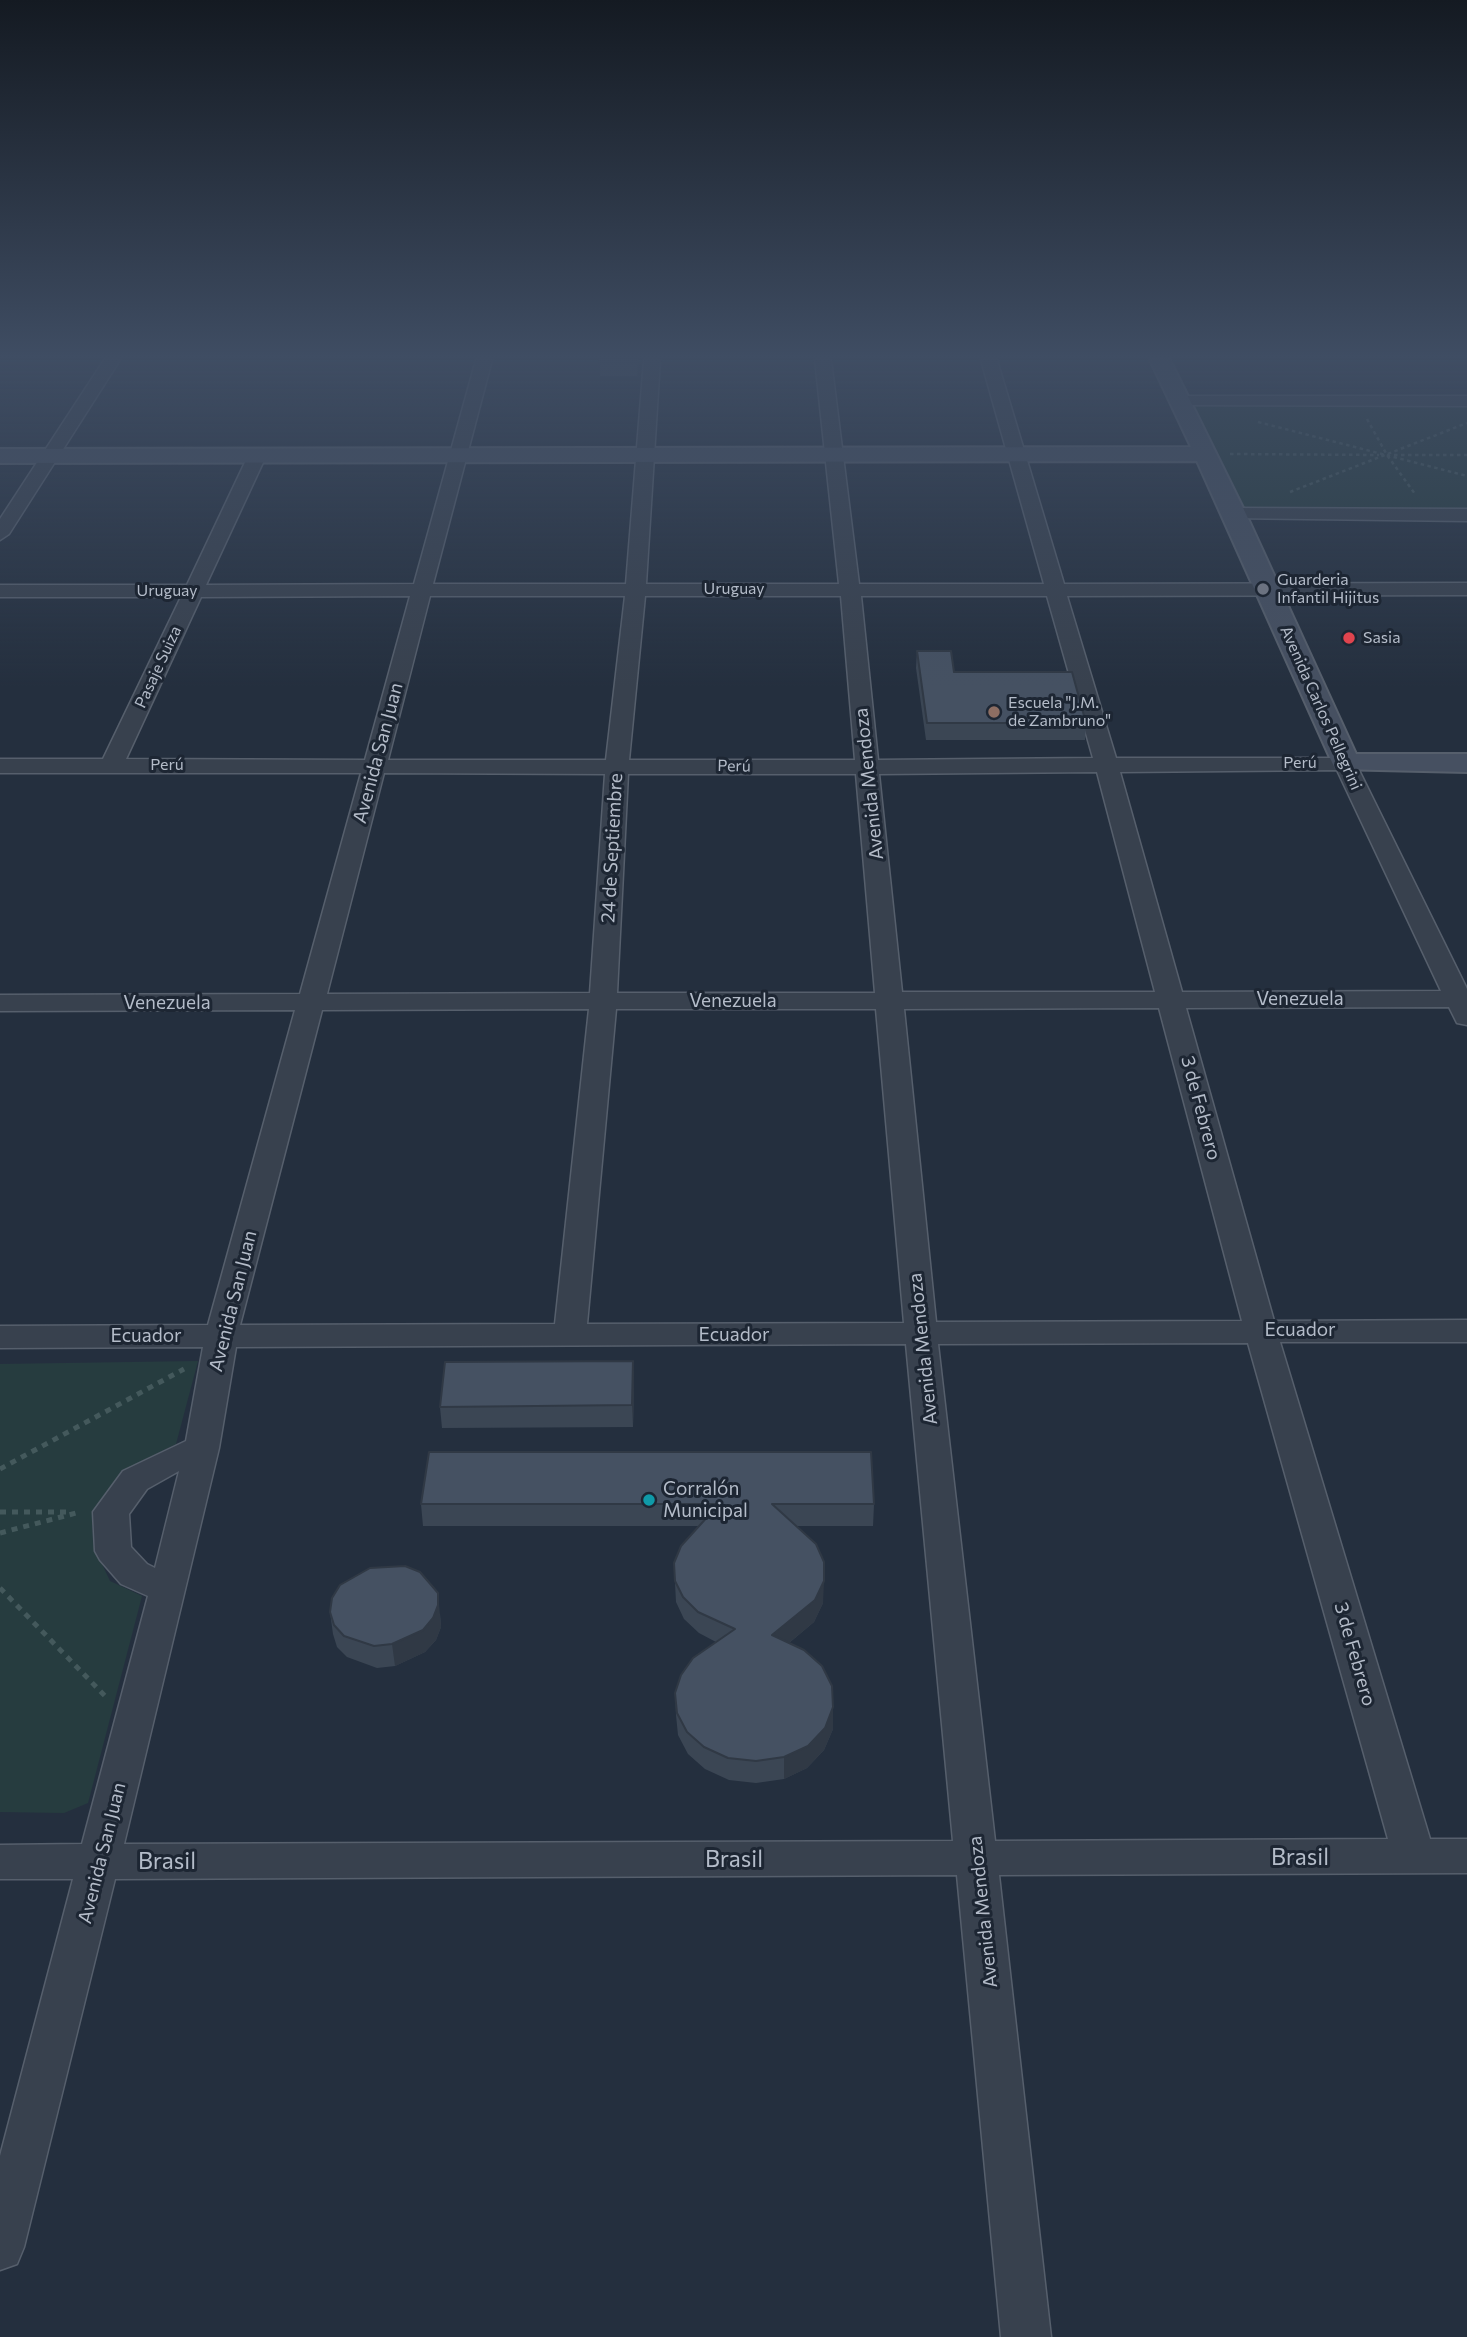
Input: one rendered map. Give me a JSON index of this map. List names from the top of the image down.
{
  "streets": {
    "street": [
      "Uruguay",
      "Pasaje Suiza",
      "Avenida Carlos Pellegrini",
      "Avenida San Juan",
      "Perú",
      "Avenida Mendoza",
      "24 de Septiembre",
      "Venezuela",
      "3 de Febrero",
      "Ecuador",
      "Brasil"
    ]
  },
  "crossings": [
    ["Uruguay", "Pasaje Suiza"],
    ["Uruguay", "Avenida Carlos Pellegrini"],
    ["Uruguay", "Avenida San Juan"],
    ["Uruguay", "Avenida Mendoza"],
    ["Uruguay", "24 de Septiembre"],
    ["Uruguay", "3 de Febrero"],
    ["Pasaje Suiza", "Perú"],
    ["Avenida Carlos Pellegrini", "Perú"],
    ["Avenida Carlos Pellegrini", "Venezuela"],
    ["Avenida San Juan", "Perú"],
    ["Avenida San Juan", "Venezuela"],
    ["Avenida San Juan", "Ecuador"],
    ["Avenida San Juan", "Brasil"],
    ["Perú", "Avenida Mendoza"],
    ["Perú", "24 de Septiembre"],
    ["Perú", "3 de Febrero"],
    ["Avenida Mendoza", "Venezuela"],
    ["Avenida Mendoza", "Ecuador"],
    ["Avenida Mendoza", "Brasil"],
    ["24 de Septiembre", "Venezuela"],
    ["24 de Septiembre", "Ecuador"],
    ["Venezuela", "3 de Febrero"],
    ["3 de Febrero", "Ecuador"],
    ["3 de Febrero", "Brasil"]
  ],
  "places": [
    "Guarderia Infantil Hijitus",
    "Sasia",
    "Escuela \"J.M. de Zambruno\"",
    "Corralón Municipal"
  ]
}
